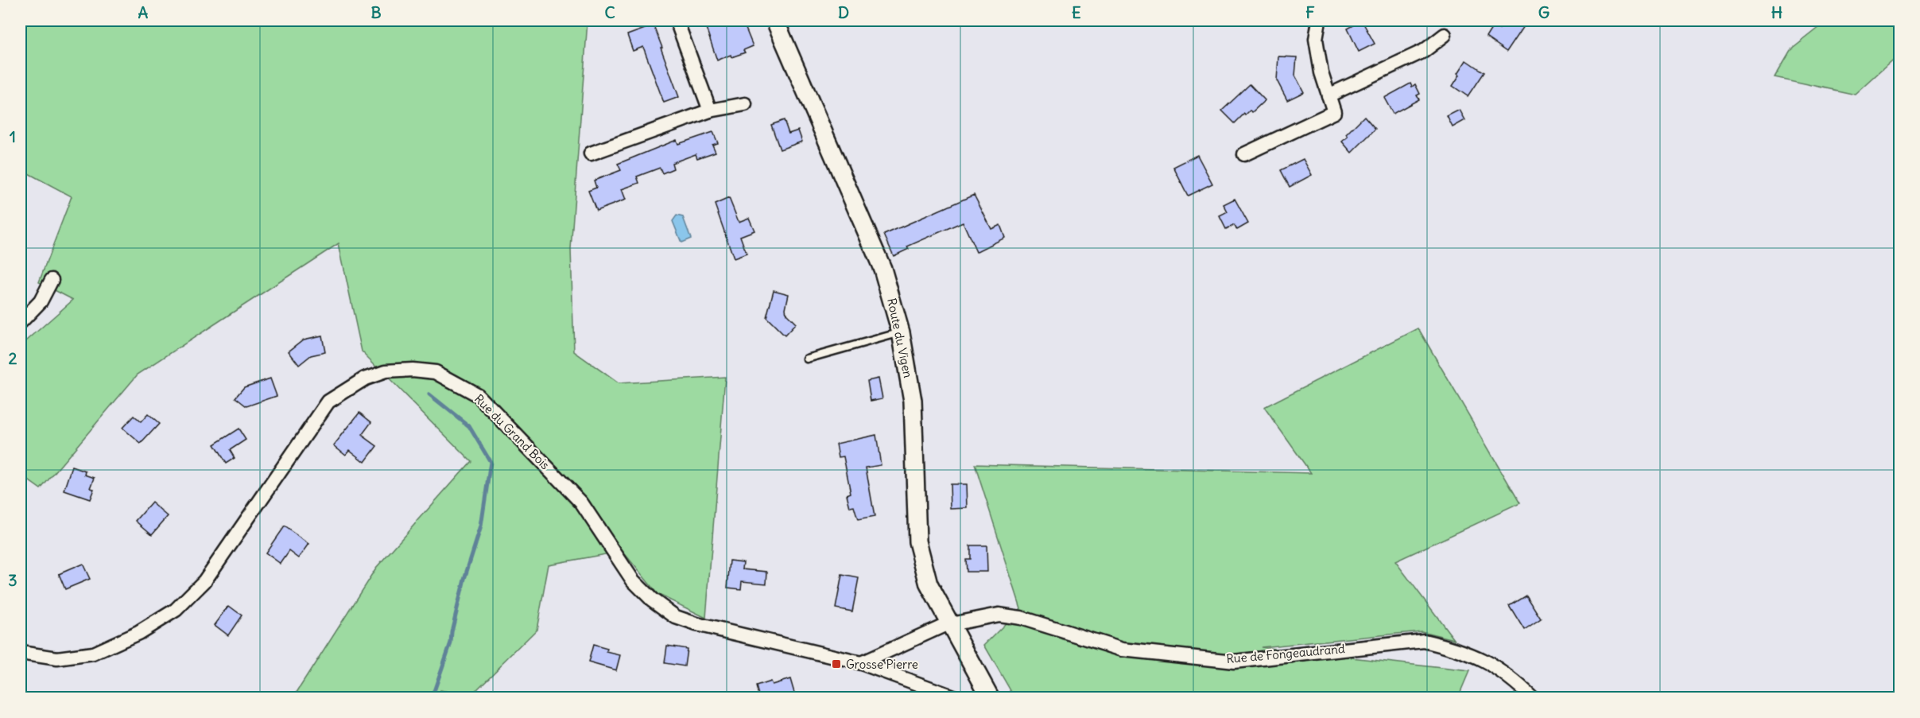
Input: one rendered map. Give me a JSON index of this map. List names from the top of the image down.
{
  "streets": {
    "street": ["Route du Vigen", "Rue du Grand Bois", "Rue de Fongeaudrand"]
  },
  "crossings": [
    ["Route du Vigen", "Rue de Fongeaudrand"]
  ],
  "places": {
    "transit": ["Grosse Pierre"]
  },
  "grid": {
    "columns": [
      "A",
      "B",
      "C",
      "D",
      "E",
      "F",
      "G",
      "H"
    ],
    "rows": ["1", "2", "3"]
  }
}
